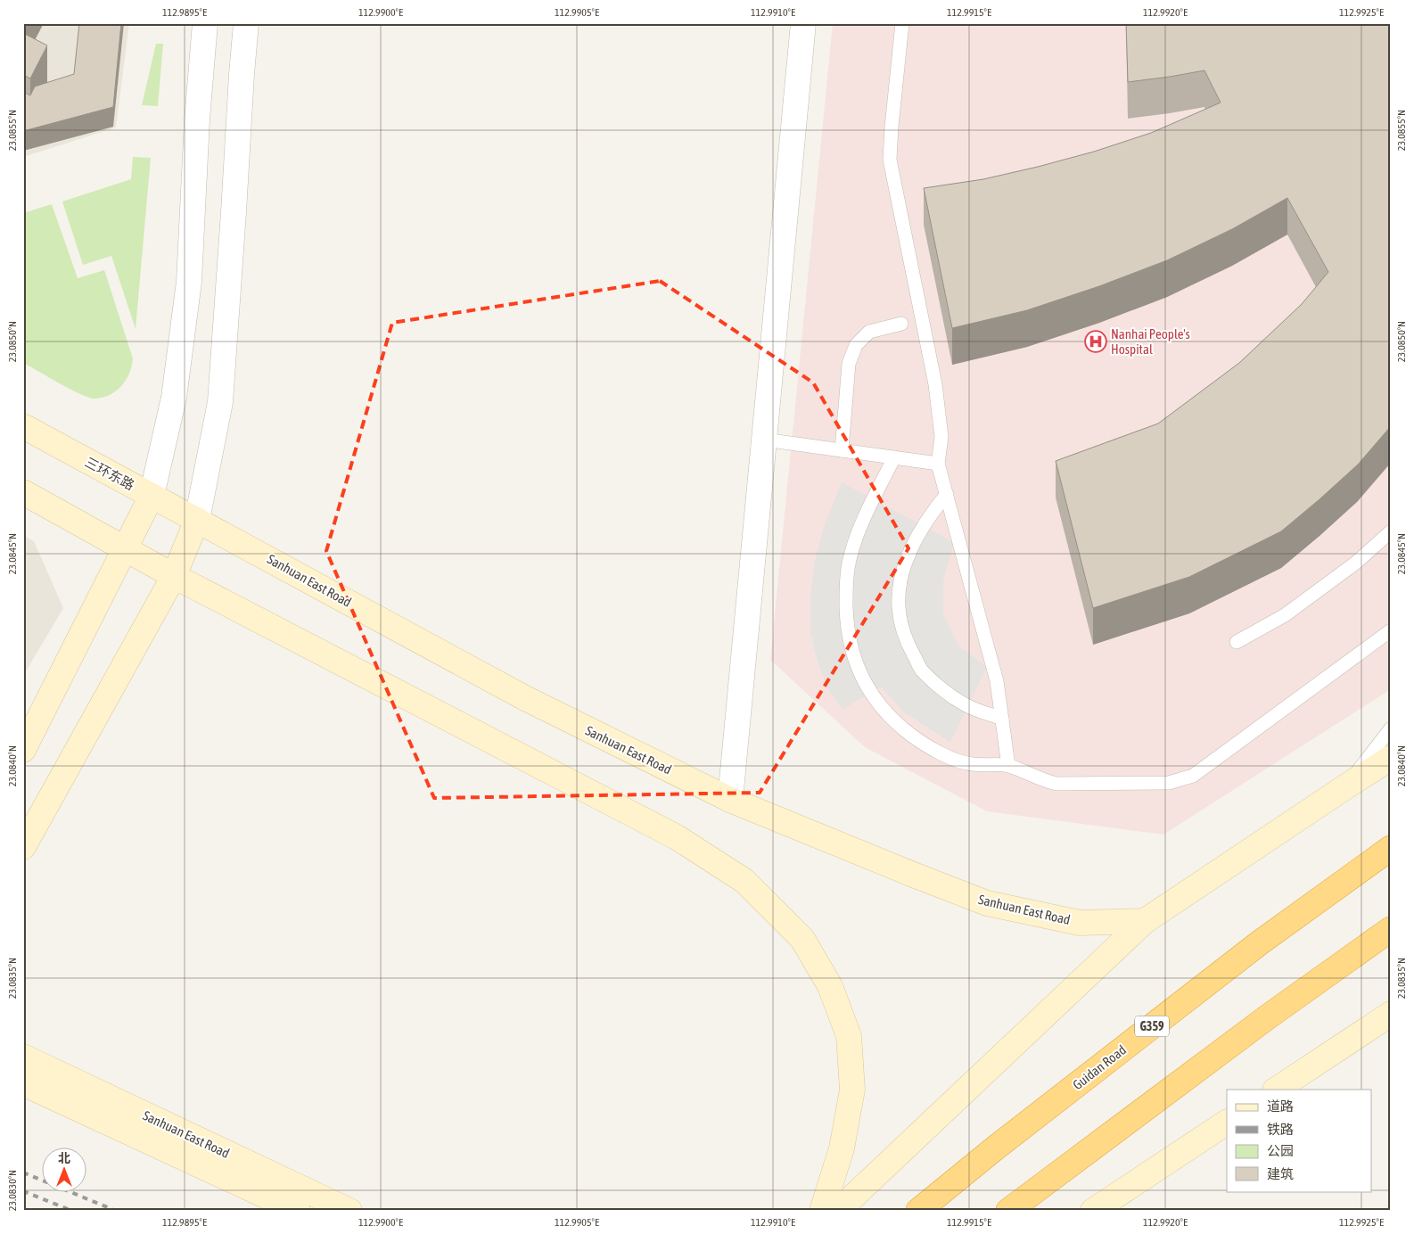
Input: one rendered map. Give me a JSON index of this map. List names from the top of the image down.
{
  "streets": {
    "highway": ["G359", "Guidan Road"],
    "main road": ["三环东路", "Sanhuan East Road"]
  },
  "crossings": [
    ["三环东路", "Sanhuan East Road"]
  ],
  "places": {
    "hospital": ["Nanhai People's Hospital"]
  },
  "legend": [
    "道路",
    "铁路",
    "公园",
    "建筑"
  ],
  "north": "top",
  "coordinates": [
    "112.9895°E",
    "112.9900°E",
    "112.9905°E",
    "112.9910°E",
    "112.9915°E",
    "112.9920°E",
    "112.9925°E",
    "23.0855°N",
    "23.0850°N",
    "23.0845°N",
    "23.0840°N",
    "23.0835°N",
    "23.0830°N"
  ]
}
